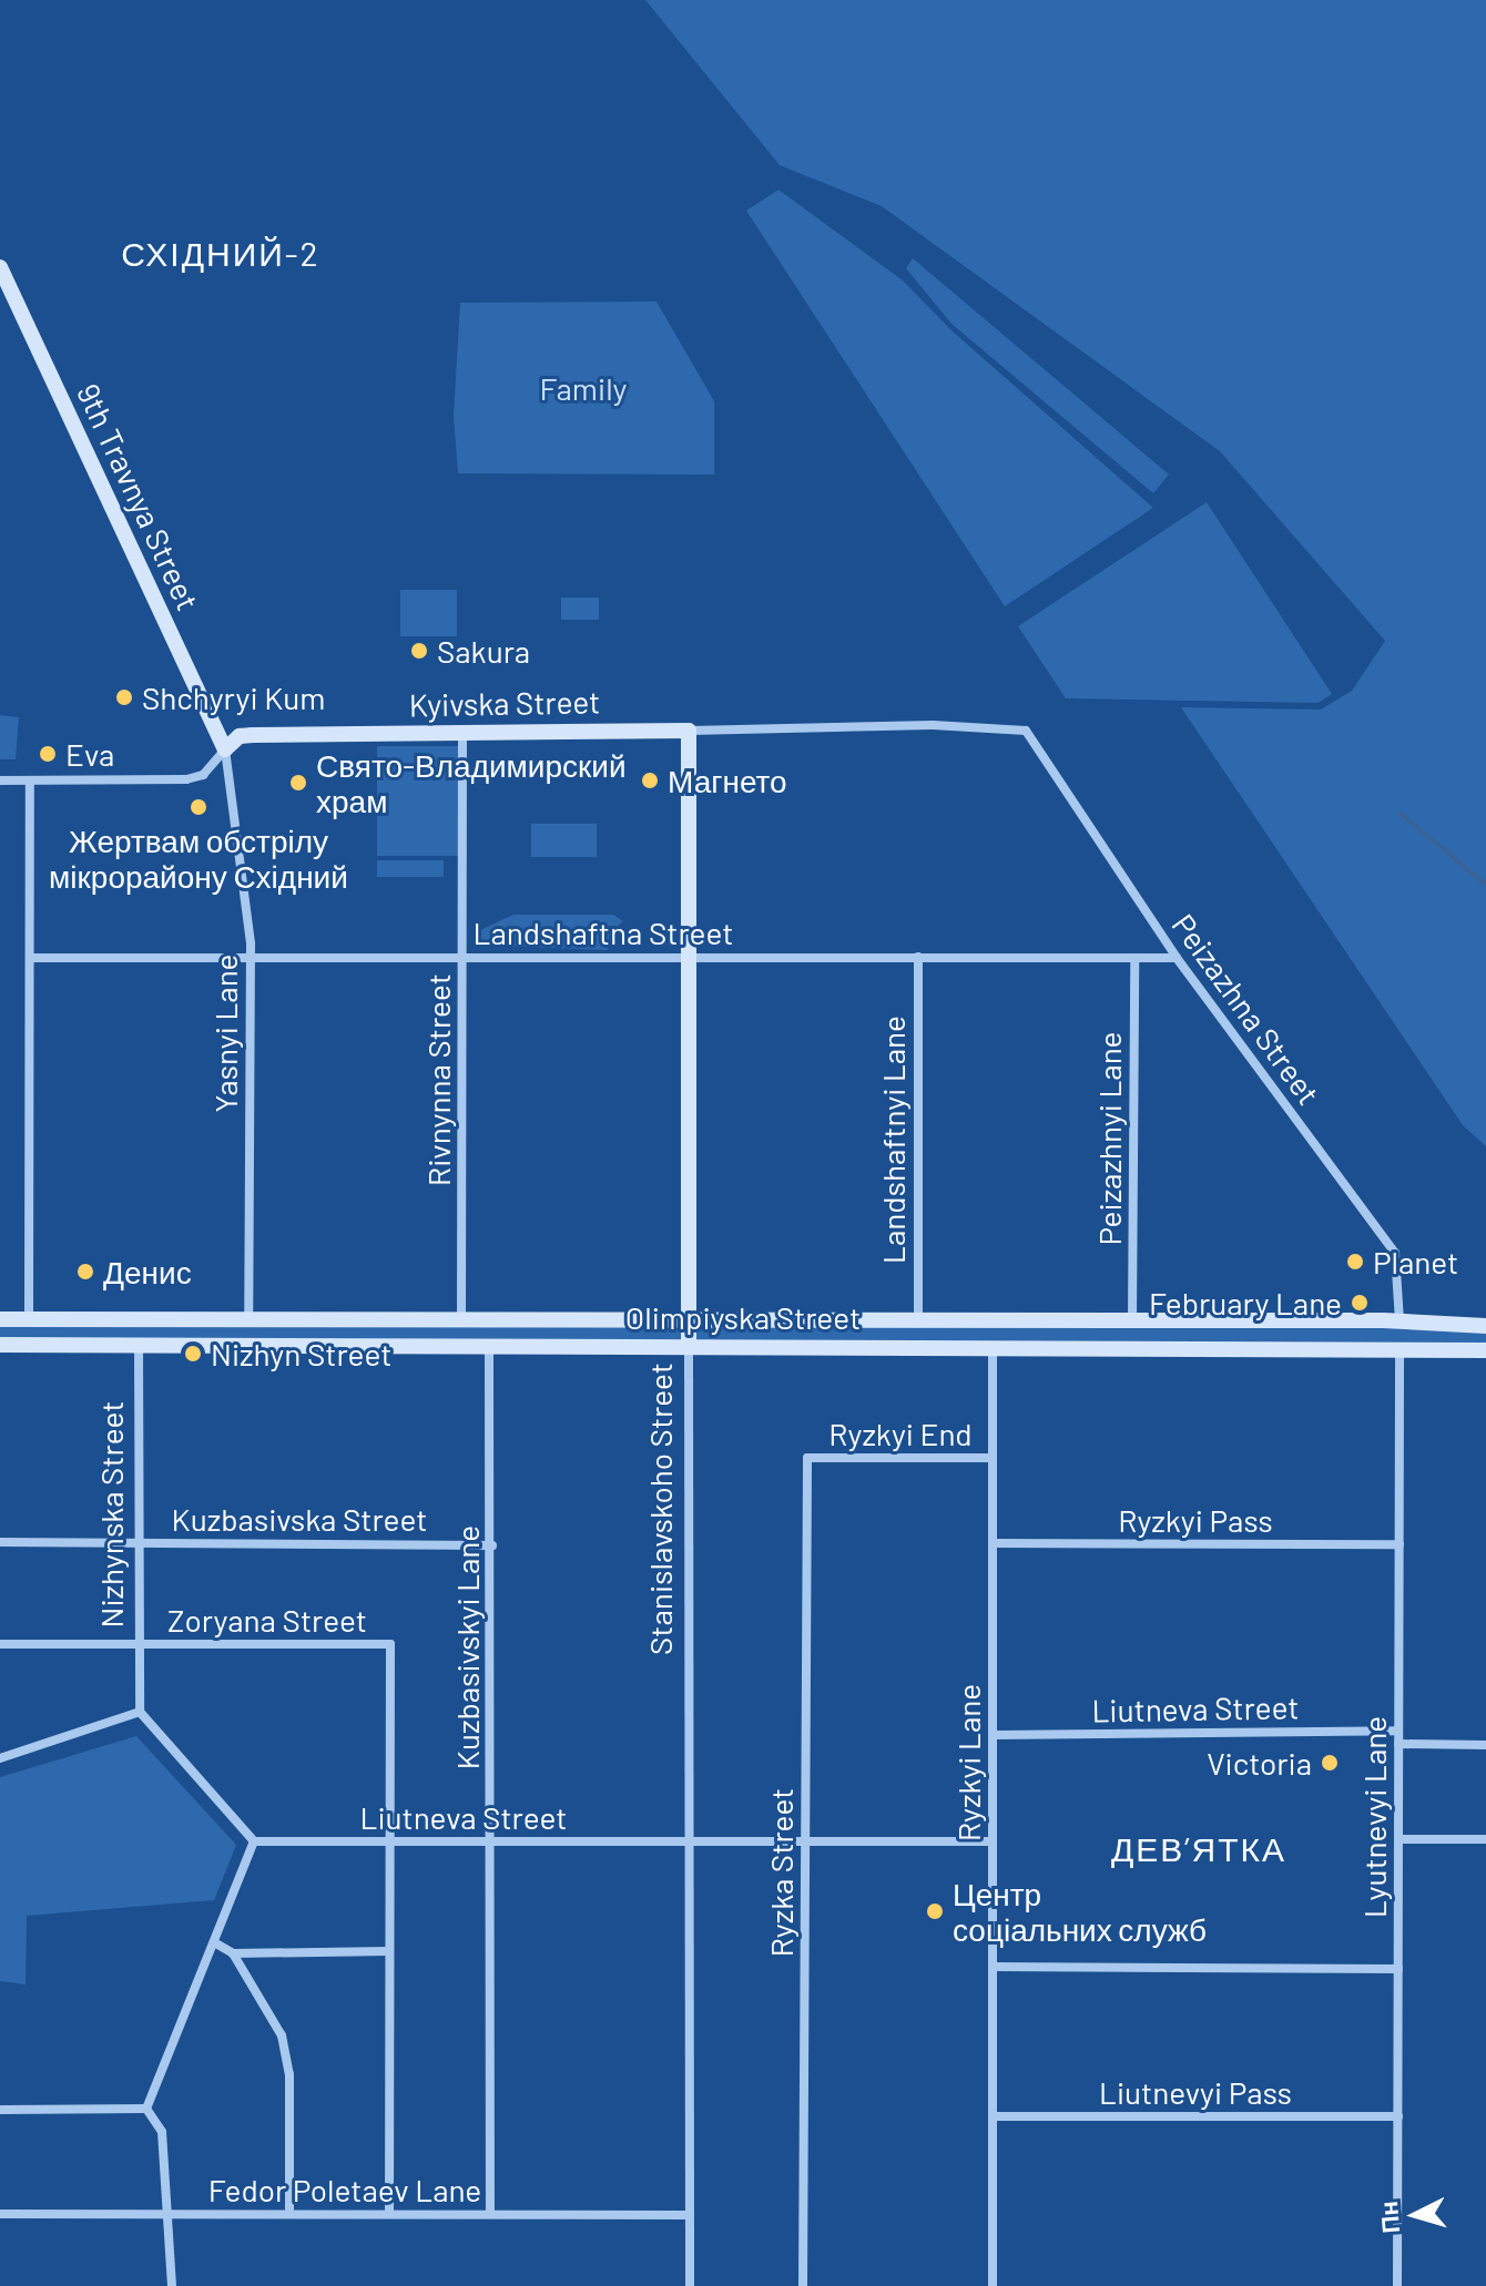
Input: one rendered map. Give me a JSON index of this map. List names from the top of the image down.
{
  "streets": {
    "main road": [
      "9th Travnya Street",
      "Kyivska Street",
      "Olimpiyska Street",
      "Stanislavskoho Street",
      "Nizhynska Street"
    ],
    "street": [
      "Landshaftna Street",
      "Peizazhna Street",
      "Yasnyi Lane",
      "Rivnynna Street",
      "Peizazhnyi Lane",
      "Landshaftnyi Lane",
      "Ryzkyi End",
      "Kuzbasivska Street",
      "Ryzkyi Pass",
      "Zoryana Street",
      "Kuzbasivskyi Lane",
      "Liutneva Street",
      "Ryzkyi Lane",
      "Lyutnevyi Lane",
      "Ryzka Street",
      "Liutnevyi Pass",
      "Fedor Poletaev Lane"
    ]
  },
  "crossings": [
    ["9th Travnya Street", "Kyivska Street"],
    ["9th Travnya Street", "Yasnyi Lane"],
    ["Kyivska Street", "Peizazhna Street"],
    ["Kyivska Street", "Yasnyi Lane"],
    ["Kyivska Street", "Rivnynna Street"],
    ["Kyivska Street", "Stanislavskoho Street"],
    ["Landshaftna Street", "Peizazhna Street"],
    ["Landshaftna Street", "Yasnyi Lane"],
    ["Landshaftna Street", "Rivnynna Street"],
    ["Landshaftna Street", "Peizazhnyi Lane"],
    ["Landshaftna Street", "Landshaftnyi Lane"],
    ["Landshaftna Street", "Stanislavskoho Street"],
    ["Peizazhna Street", "Olimpiyska Street"],
    ["Yasnyi Lane", "Olimpiyska Street"],
    ["Rivnynna Street", "Olimpiyska Street"],
    ["Peizazhnyi Lane", "Olimpiyska Street"],
    ["Landshaftnyi Lane", "Olimpiyska Street"],
    ["Olimpiyska Street", "Stanislavskoho Street"],
    ["Olimpiyska Street", "Nizhynska Street"],
    ["Olimpiyska Street", "Kuzbasivskyi Lane"],
    ["Olimpiyska Street", "Ryzkyi Lane"],
    ["Olimpiyska Street", "Lyutnevyi Lane"],
    ["Ryzkyi End", "Ryzkyi Lane"],
    ["Ryzkyi End", "Ryzka Street"],
    ["Stanislavskoho Street", "Liutneva Street"],
    ["Stanislavskoho Street", "Fedor Poletaev Lane"],
    ["Nizhynska Street", "Kuzbasivska Street"],
    ["Nizhynska Street", "Zoryana Street"],
    ["Kuzbasivska Street", "Kuzbasivskyi Lane"],
    ["Ryzkyi Pass", "Ryzkyi Lane"],
    ["Ryzkyi Pass", "Lyutnevyi Lane"],
    ["Zoryana Street", "Liutneva Street"],
    ["Zoryana Street", "Fedor Poletaev Lane"],
    ["Kuzbasivskyi Lane", "Liutneva Street"],
    ["Kuzbasivskyi Lane", "Fedor Poletaev Lane"],
    ["Liutneva Street", "Ryzkyi Lane"],
    ["Liutneva Street", "Lyutnevyi Lane"],
    ["Liutneva Street", "Ryzka Street"],
    ["Ryzkyi Lane", "Liutnevyi Pass"],
    ["Lyutnevyi Lane", "Liutnevyi Pass"]
  ],
  "districts": ["СХІДНИЙ-2", "ДЕВ’ЯТКА"],
  "parks": ["Family"],
  "places": [
    "Sakura",
    "Shchyryi Kum",
    "Eva",
    "Магнето",
    "Свято-Владимирский храм",
    "Жертвам обстрілу мікрорайону Східний",
    "Planet",
    "Денис",
    "February Lane",
    "Nizhyn Street",
    "Victoria",
    "Центр соціальних служб"
  ],
  "north": "left"
}
